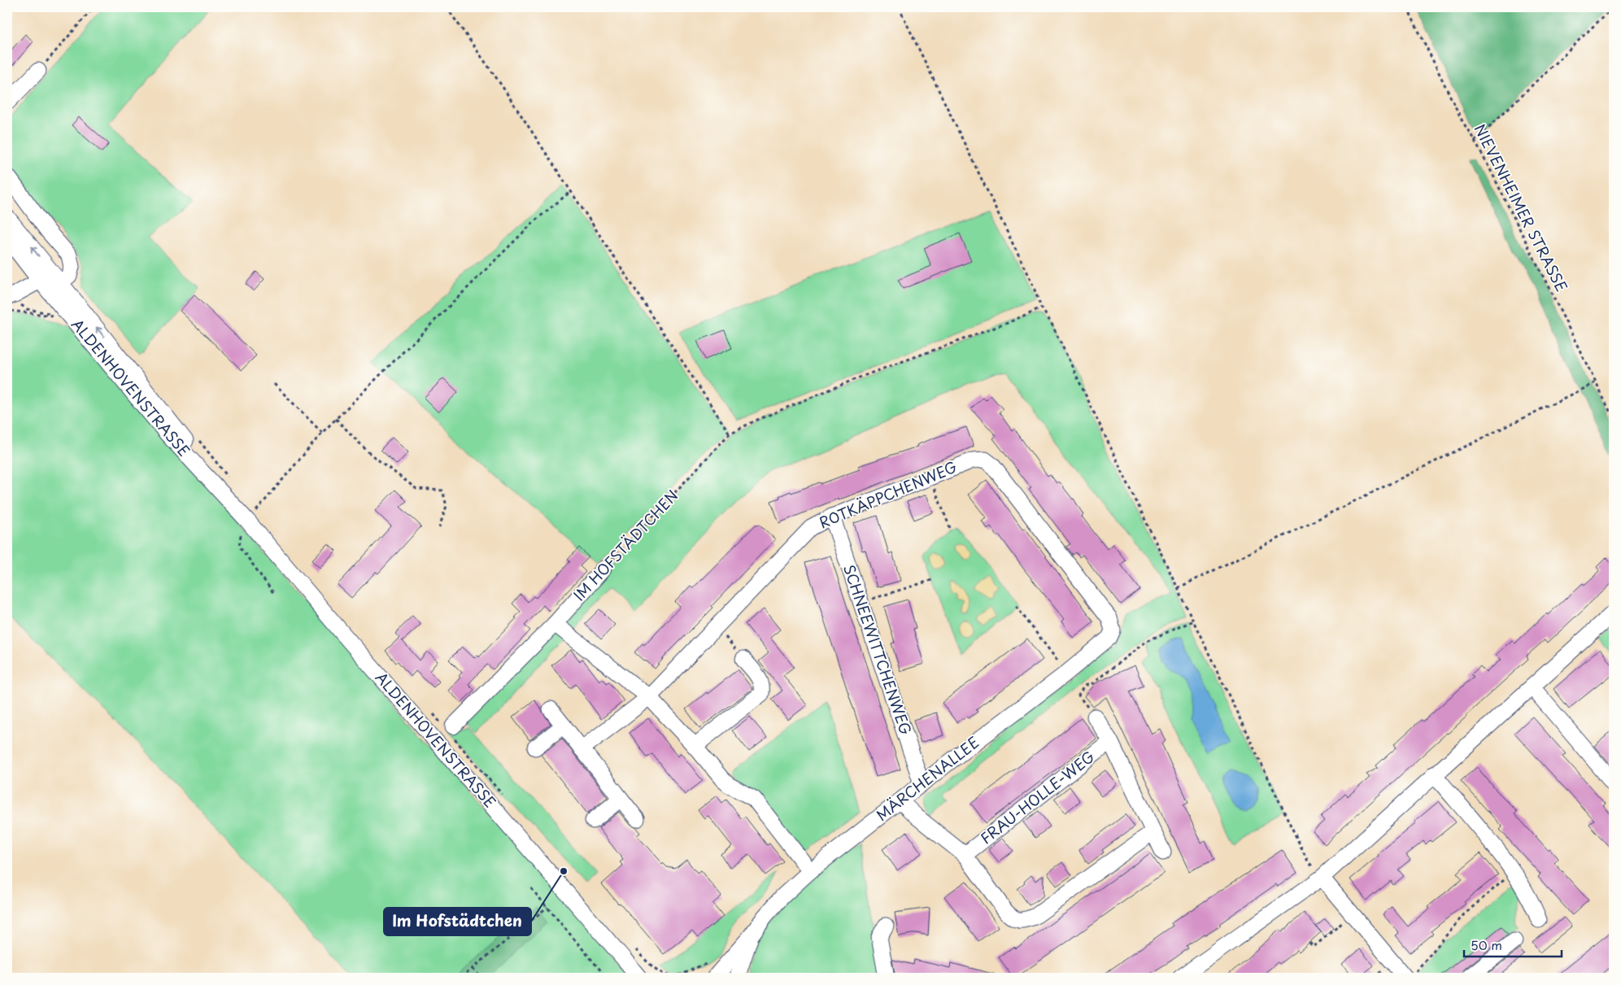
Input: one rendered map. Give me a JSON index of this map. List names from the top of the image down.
{
  "streets": {
    "street": [
      "ALDENHOVENSTRASSE",
      "ROTKÄPPCHENWEG",
      "IM HOFSTÄDTCHEN",
      "SCHNEEWITTCHENWEG",
      "MÄRCHENALLEE",
      "FRAU-HOLLE-WEG"
    ],
    "path": ["NIEVENHEIMER STRASSE"]
  },
  "crossings": [
    ["ROTKÄPPCHENWEG", "SCHNEEWITTCHENWEG"],
    ["ROTKÄPPCHENWEG", "MÄRCHENALLEE"],
    ["SCHNEEWITTCHENWEG", "MÄRCHENALLEE"]
  ],
  "places": ["Im Hofstädtchen"],
  "scale_bar": "50 m"
}
